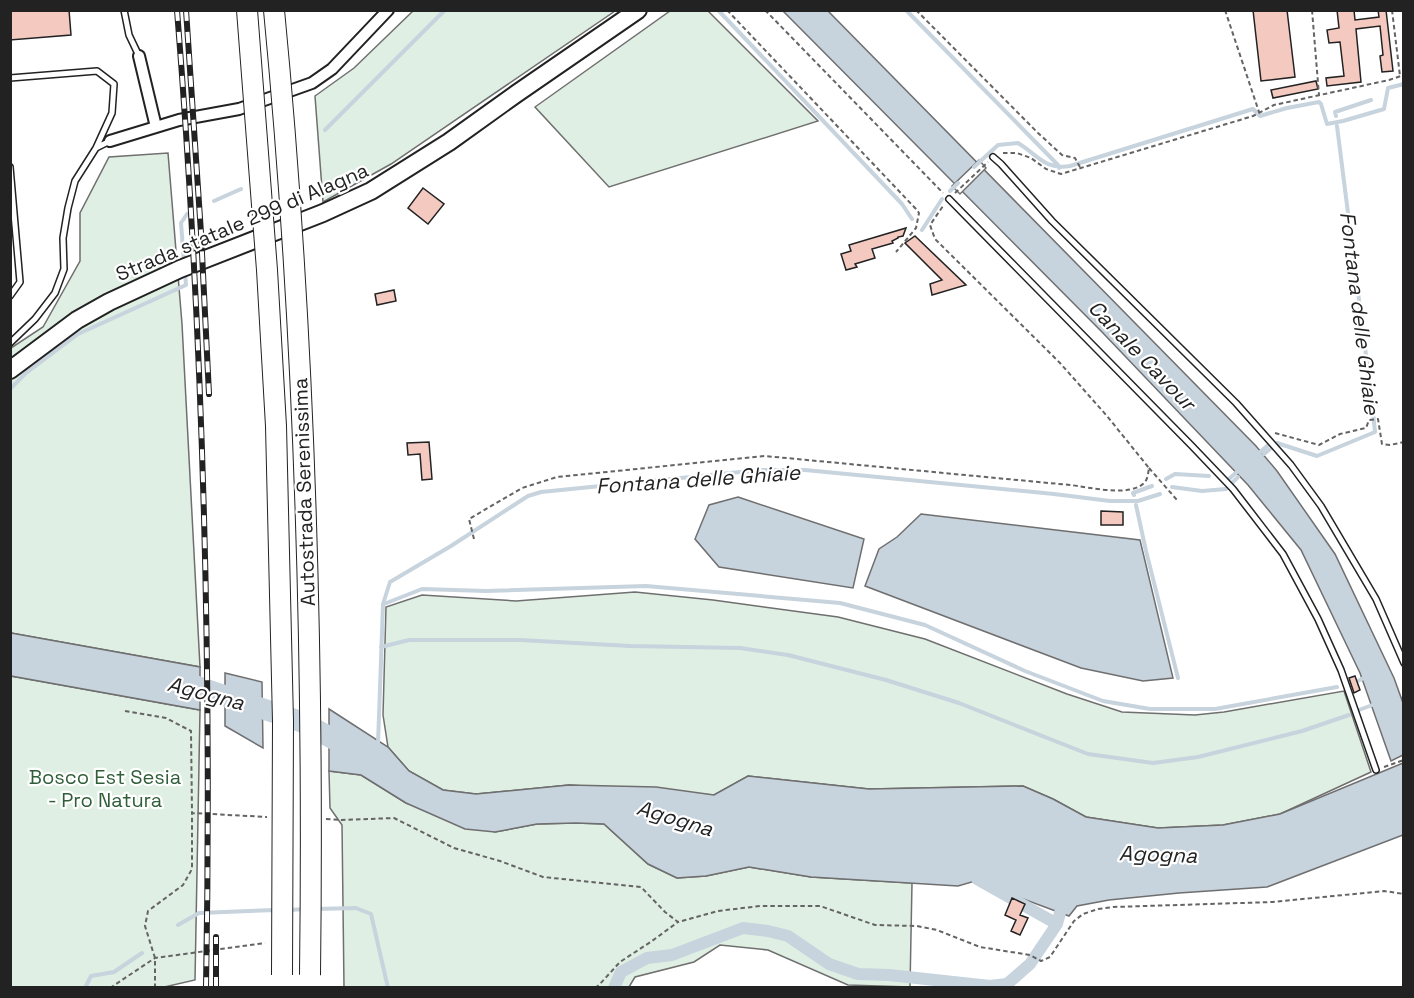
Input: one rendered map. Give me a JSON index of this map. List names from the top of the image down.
{
  "streets": {
    "highway": ["Autostrada Serenissima"],
    "main road": ["Strada statale 299 di Alagna"]
  },
  "water": ["Fontana delle Ghiaie", "Canale Cavour", "Agogna"],
  "parks": ["Bosco Est Sesia - Pro Natura"]
}
